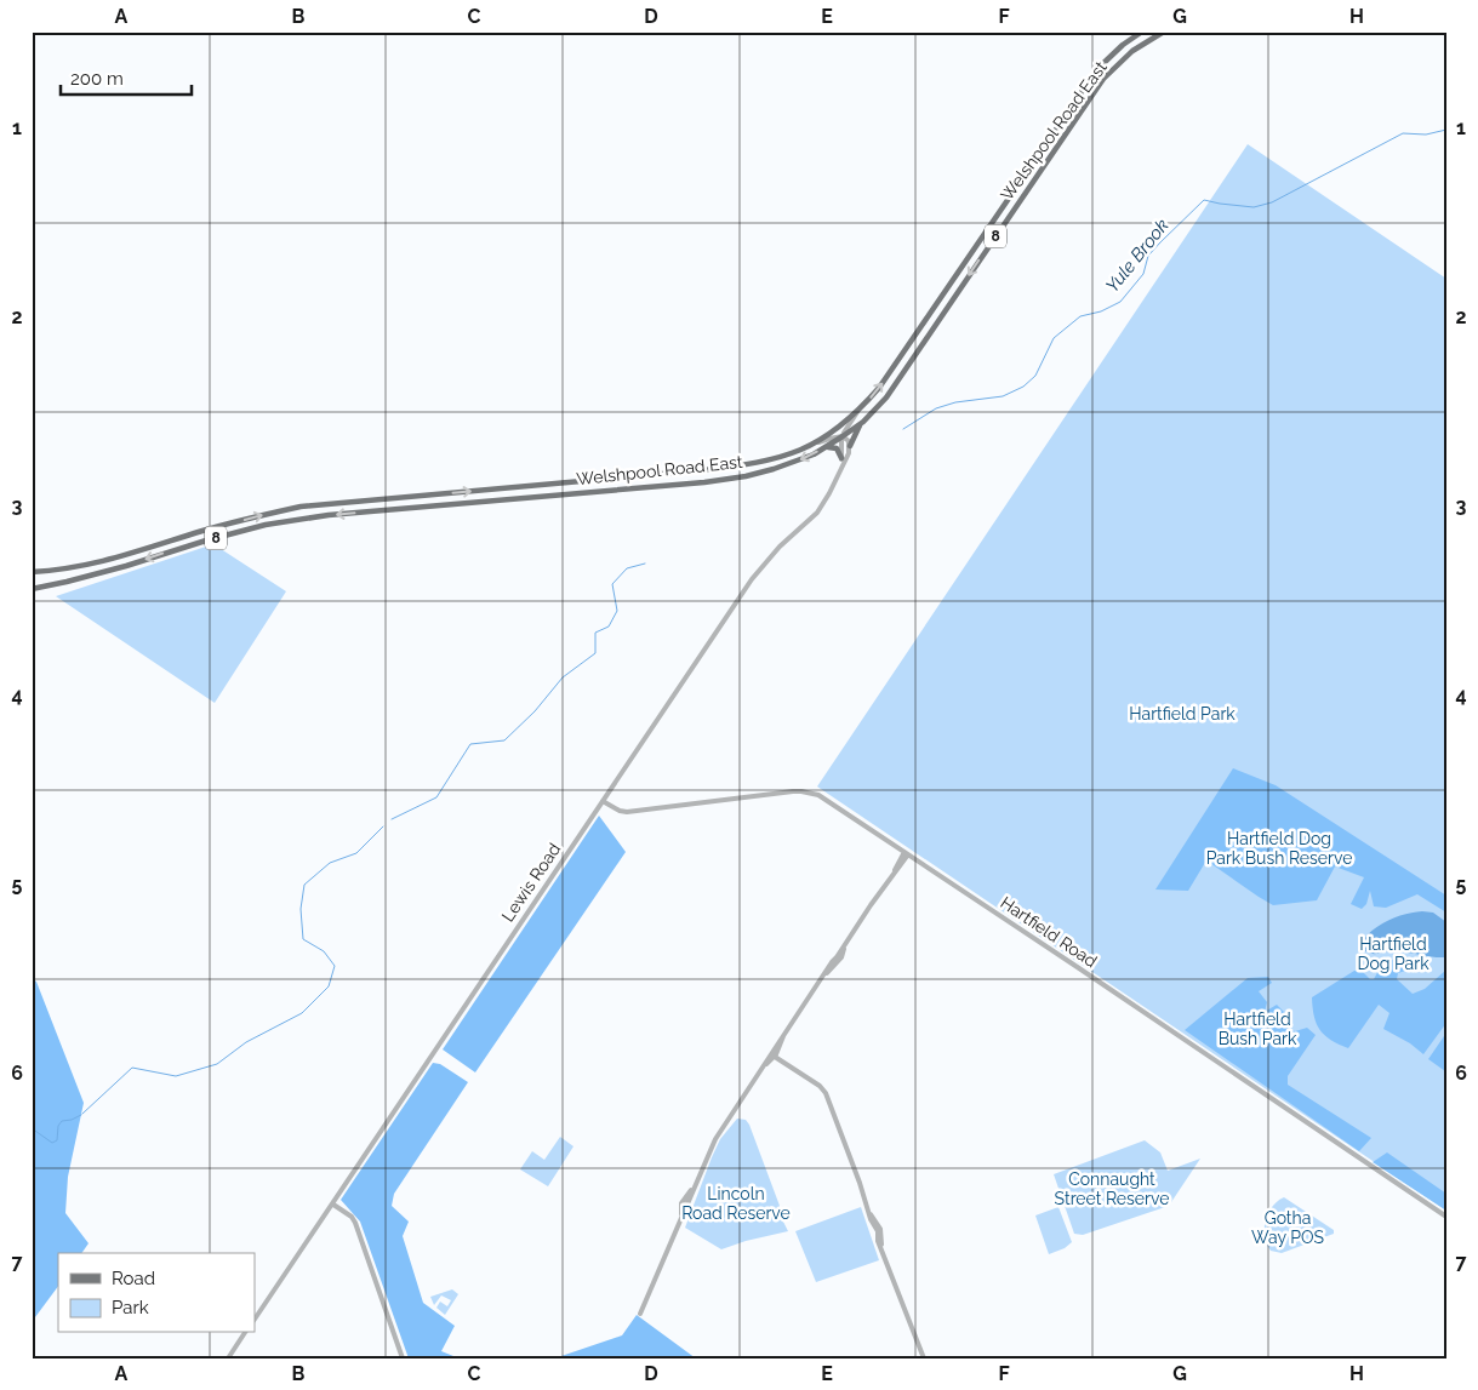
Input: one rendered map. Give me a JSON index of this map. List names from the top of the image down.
{
  "streets": {
    "main road": ["Welshpool Road East", "8"],
    "street": ["Lewis Road", "Hartfield Road"]
  },
  "crossings": [
    ["Welshpool Road East", "Lewis Road"],
    ["Lewis Road", "Hartfield Road"]
  ],
  "water": ["Yule Brook"],
  "parks": [
    "Hartfield Park",
    "Hartfield Dog Park Bush Reserve",
    "Hartfield Dog Park",
    "Hartfield Bush Park",
    "Connaught Street Reserve",
    "Lincoln Road Reserve",
    "Gotha Way POS"
  ],
  "legend": ["Road", "Park"],
  "scale_bar": "200 m",
  "grid": {
    "columns": [
      "A",
      "B",
      "C",
      "D",
      "E",
      "F",
      "G",
      "H"
    ],
    "rows": [
      "1",
      "2",
      "3",
      "4",
      "5",
      "6",
      "7"
    ]
  }
}
